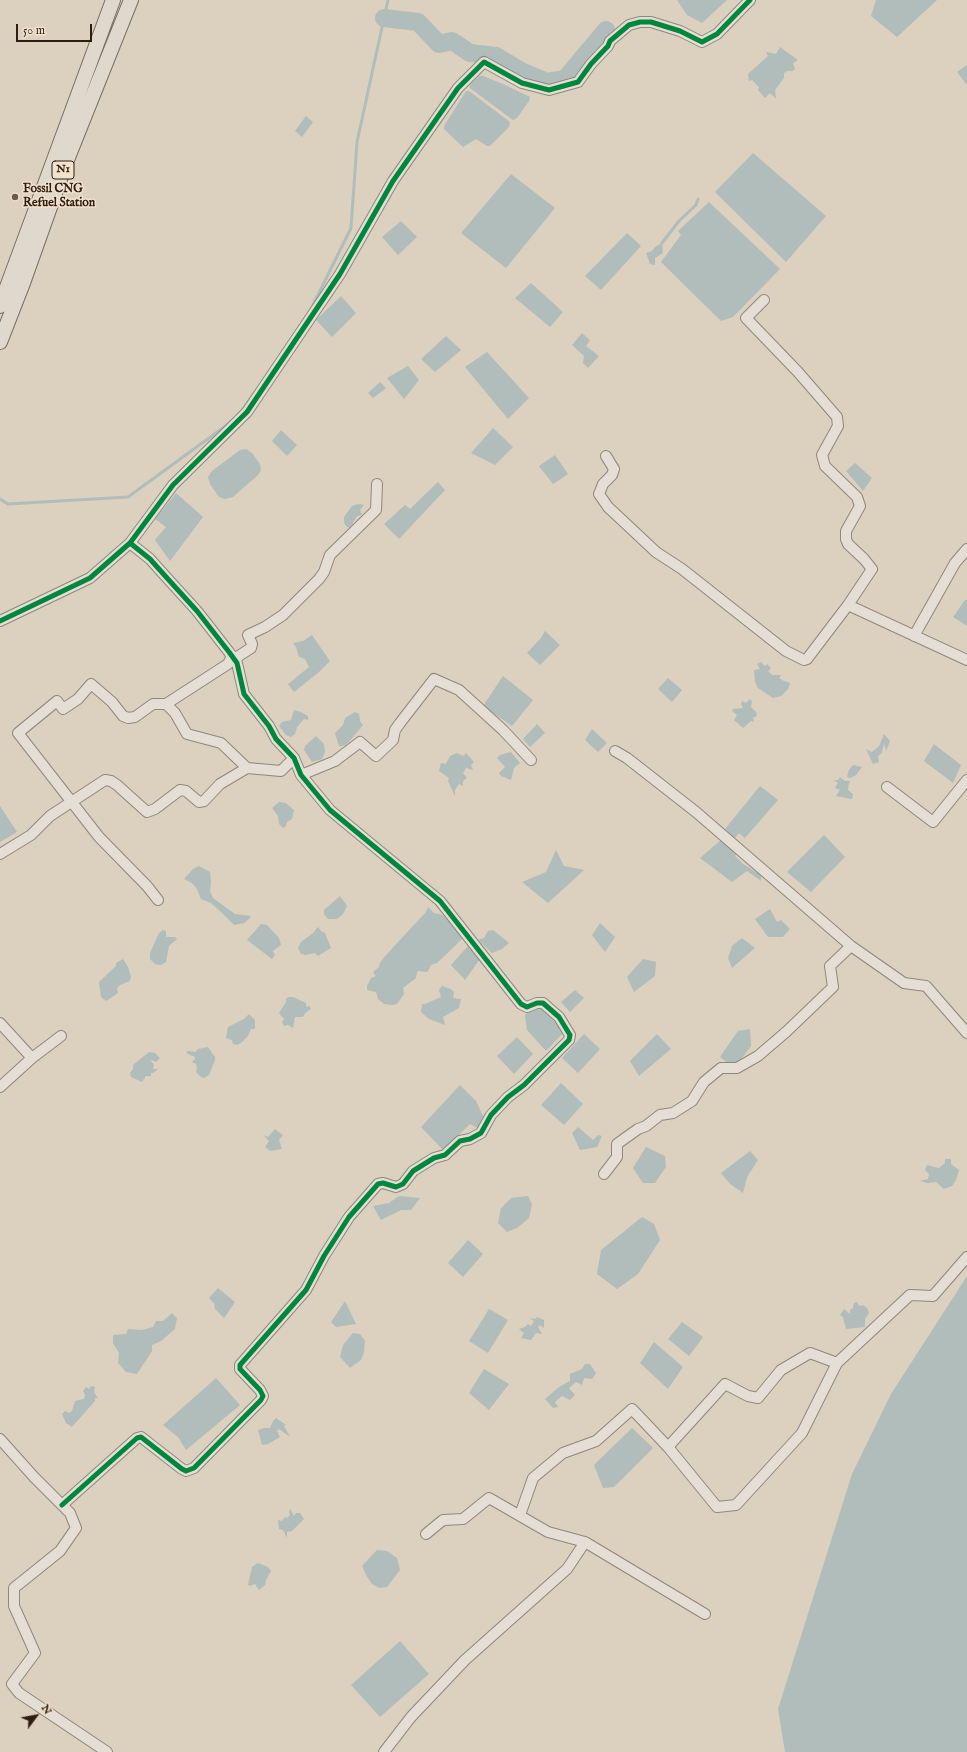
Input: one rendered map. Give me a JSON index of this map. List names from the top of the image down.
{
  "streets": {
    "highway": ["N1"]
  },
  "places": ["Fossil CNG Refuel Station"],
  "scale_bar": "50 m",
  "north": "top right"
}
